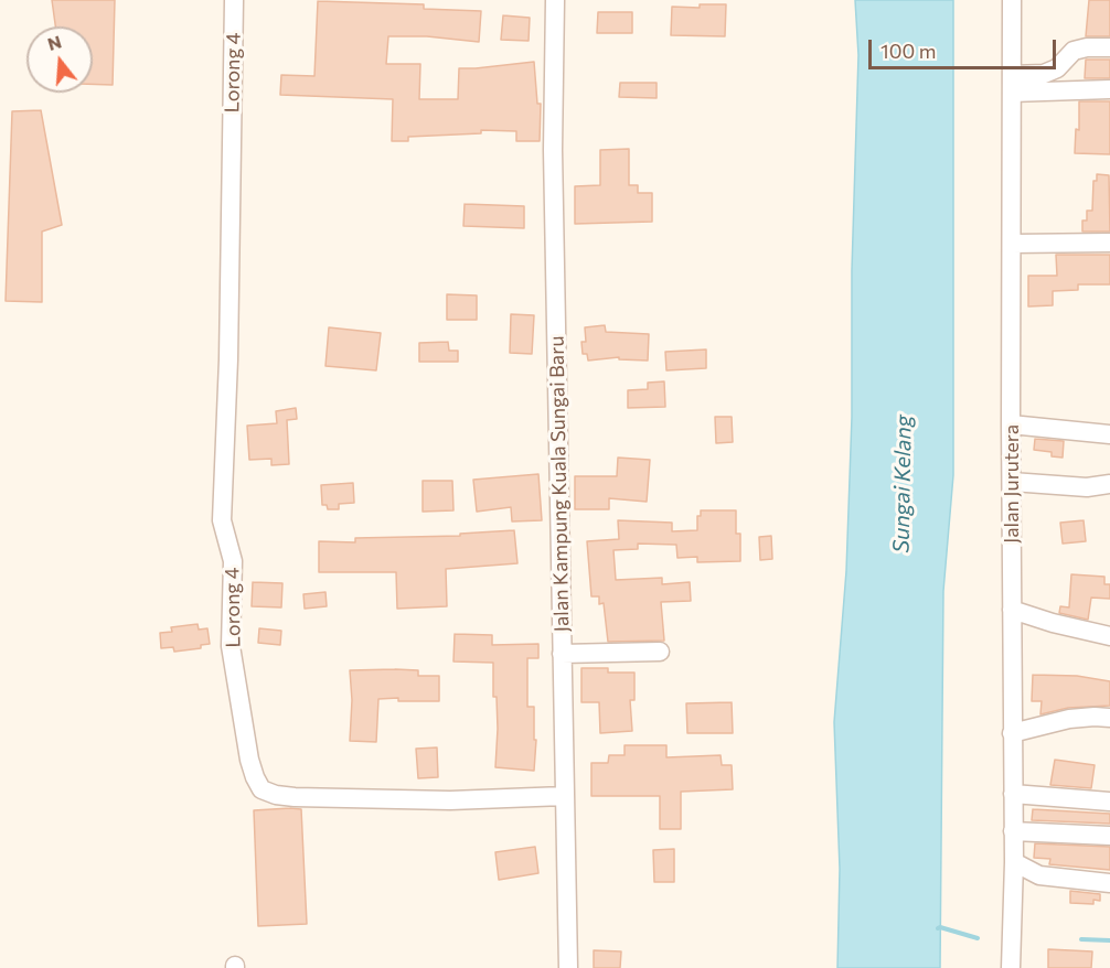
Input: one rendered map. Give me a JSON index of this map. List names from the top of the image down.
{
  "streets": {
    "street": ["Lorong 4", "Jalan Kampung Kuala Sungai Baru", "Jalan Jurutera"]
  },
  "crossings": [
    ["Lorong 4", "Jalan Kampung Kuala Sungai Baru"]
  ],
  "water": ["Sungai Kelang"],
  "scale_bar": "100 m",
  "north": "top"
}
